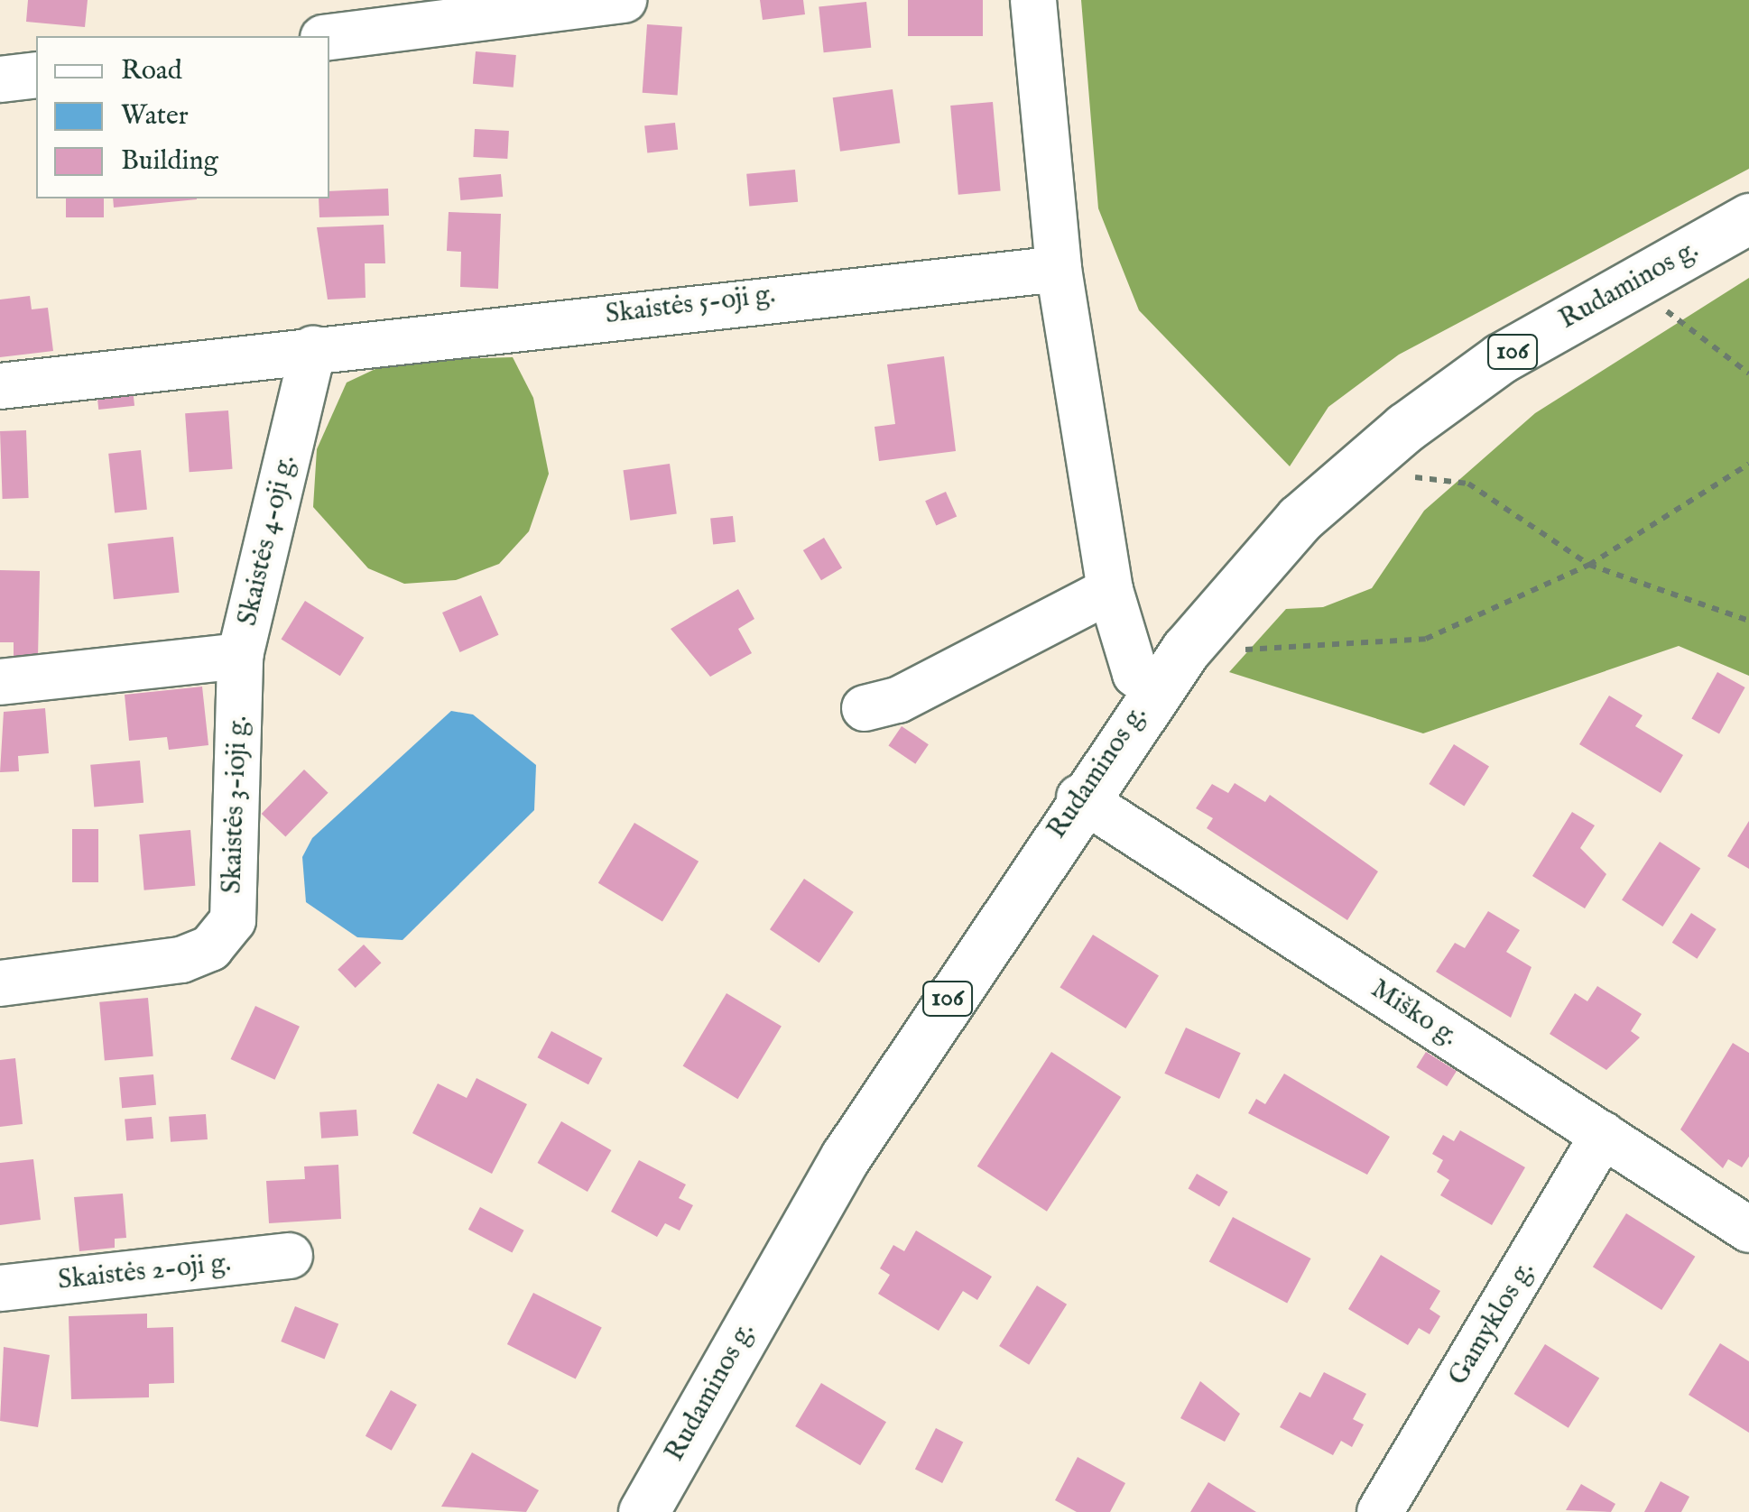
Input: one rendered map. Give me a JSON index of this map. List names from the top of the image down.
{
  "streets": {
    "main road": ["Rudaminos g.", "106"],
    "street": [
      "Skaistės 5-oji g.",
      "Skaistės 4-oji g.",
      "Skaistės 3-ioji g.",
      "Miško g.",
      "Skaistės 2-oji g.",
      "Gamyklos g."
    ]
  },
  "crossings": [
    ["Rudaminos g.", "Miško g."],
    ["Skaistės 5-oji g.", "Skaistės 4-oji g."],
    ["Skaistės 4-oji g.", "Skaistės 3-ioji g."],
    ["Miško g.", "Gamyklos g."]
  ],
  "legend": ["Road", "Water", "Building"]
}
